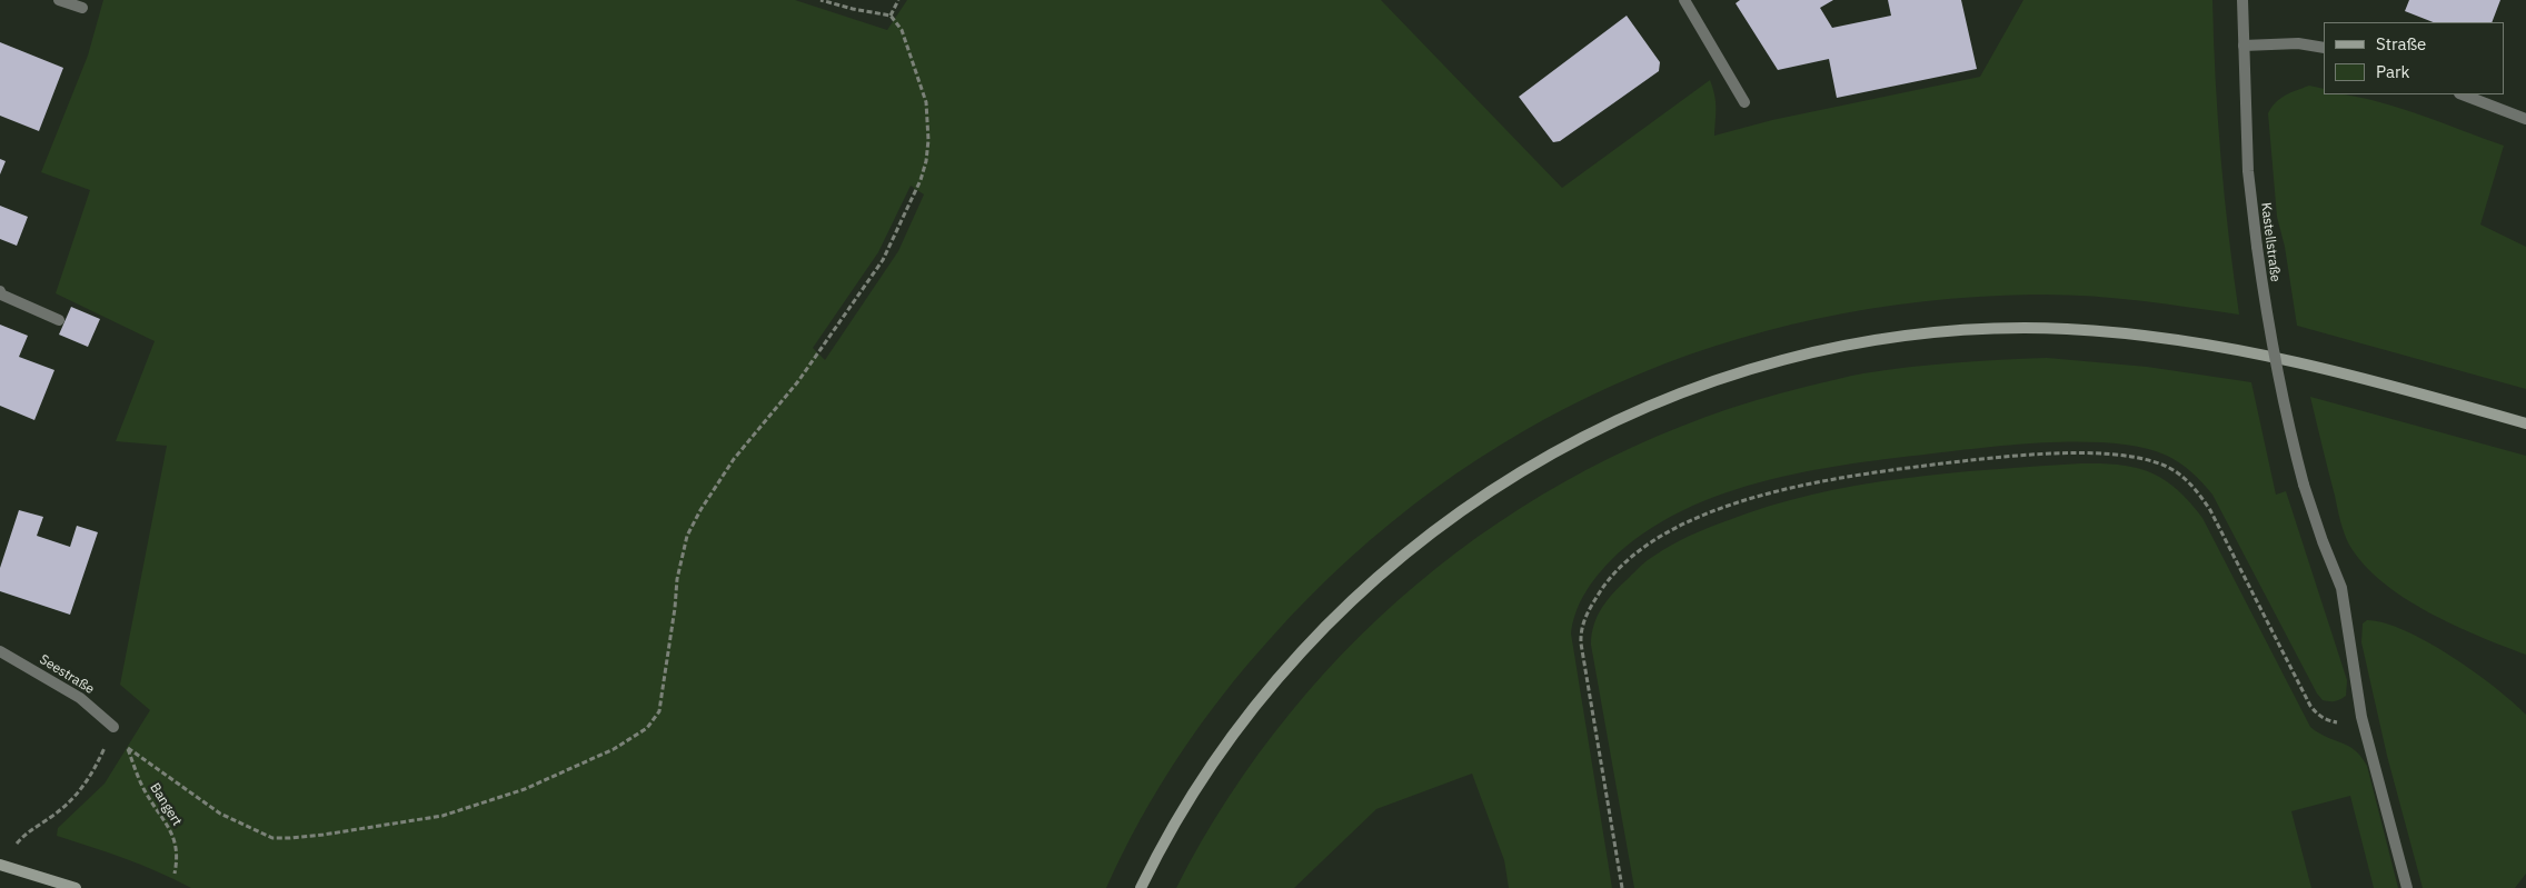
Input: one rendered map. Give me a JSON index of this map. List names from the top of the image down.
{
  "streets": {
    "street": ["Kastellstraße", "Seestraße"],
    "path": ["Bangert"]
  },
  "legend": ["Straße", "Park"]
}
